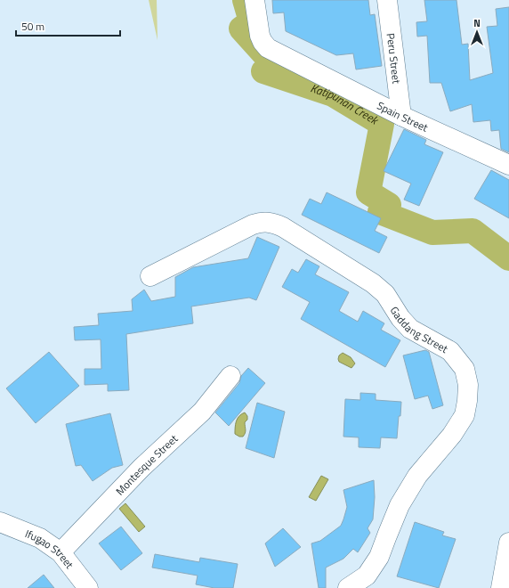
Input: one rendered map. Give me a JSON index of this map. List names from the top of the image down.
{
  "streets": {
    "street": [
      "Peru Street",
      "Spain Street",
      "Gaddang Street",
      "Montesque Street",
      "Ifugao Street"
    ]
  },
  "crossings": [
    ["Peru Street", "Spain Street"],
    ["Montesque Street", "Ifugao Street"]
  ],
  "water": ["Katipunan Creek"],
  "scale_bar": "50 m",
  "north": "top"
}
